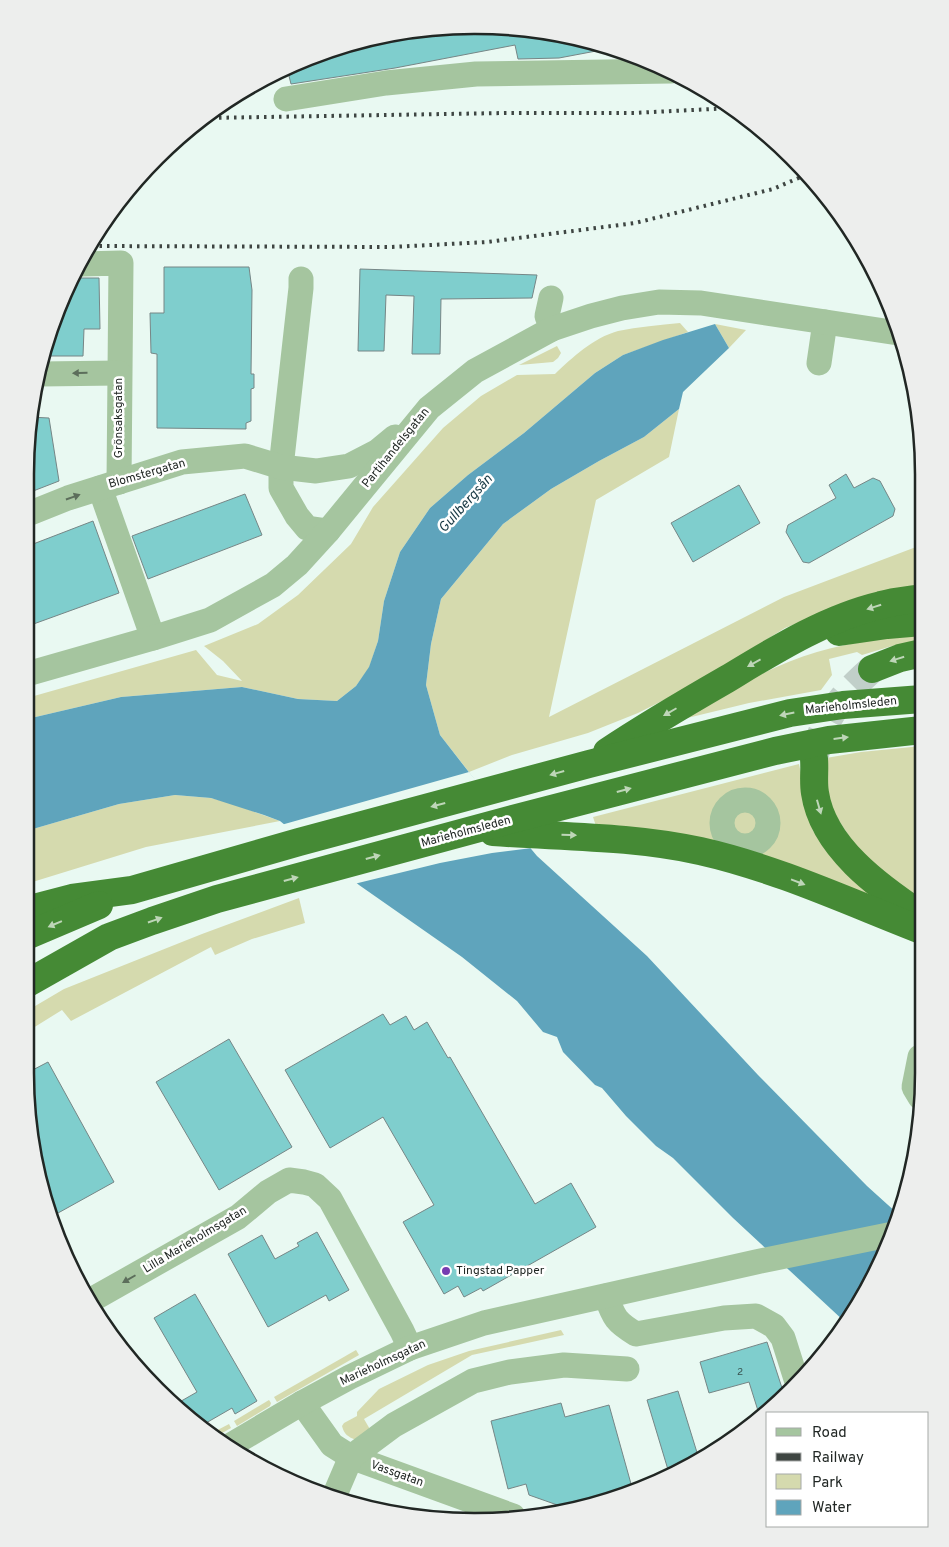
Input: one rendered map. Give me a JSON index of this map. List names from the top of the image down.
{
  "streets": {
    "highway": ["Marieholmsleden"],
    "street": [
      "Grönsaksgatan",
      "Partihandelsgatan",
      "Blomstergatan",
      "Lilla Marieholmsgatan",
      "Marieholmsgatan",
      "Vassgatan"
    ]
  },
  "crossings": [
    ["Grönsaksgatan", "Partihandelsgatan"],
    ["Grönsaksgatan", "Blomstergatan"],
    ["Partihandelsgatan", "Blomstergatan"],
    ["Lilla Marieholmsgatan", "Marieholmsgatan"],
    ["Marieholmsgatan", "Vassgatan"]
  ],
  "water": ["Gullbergsån"],
  "places": ["Tingstad Papper"],
  "house_numbers": ["2"],
  "legend": [
    "Road",
    "Railway",
    "Park",
    "Water"
  ]
}
